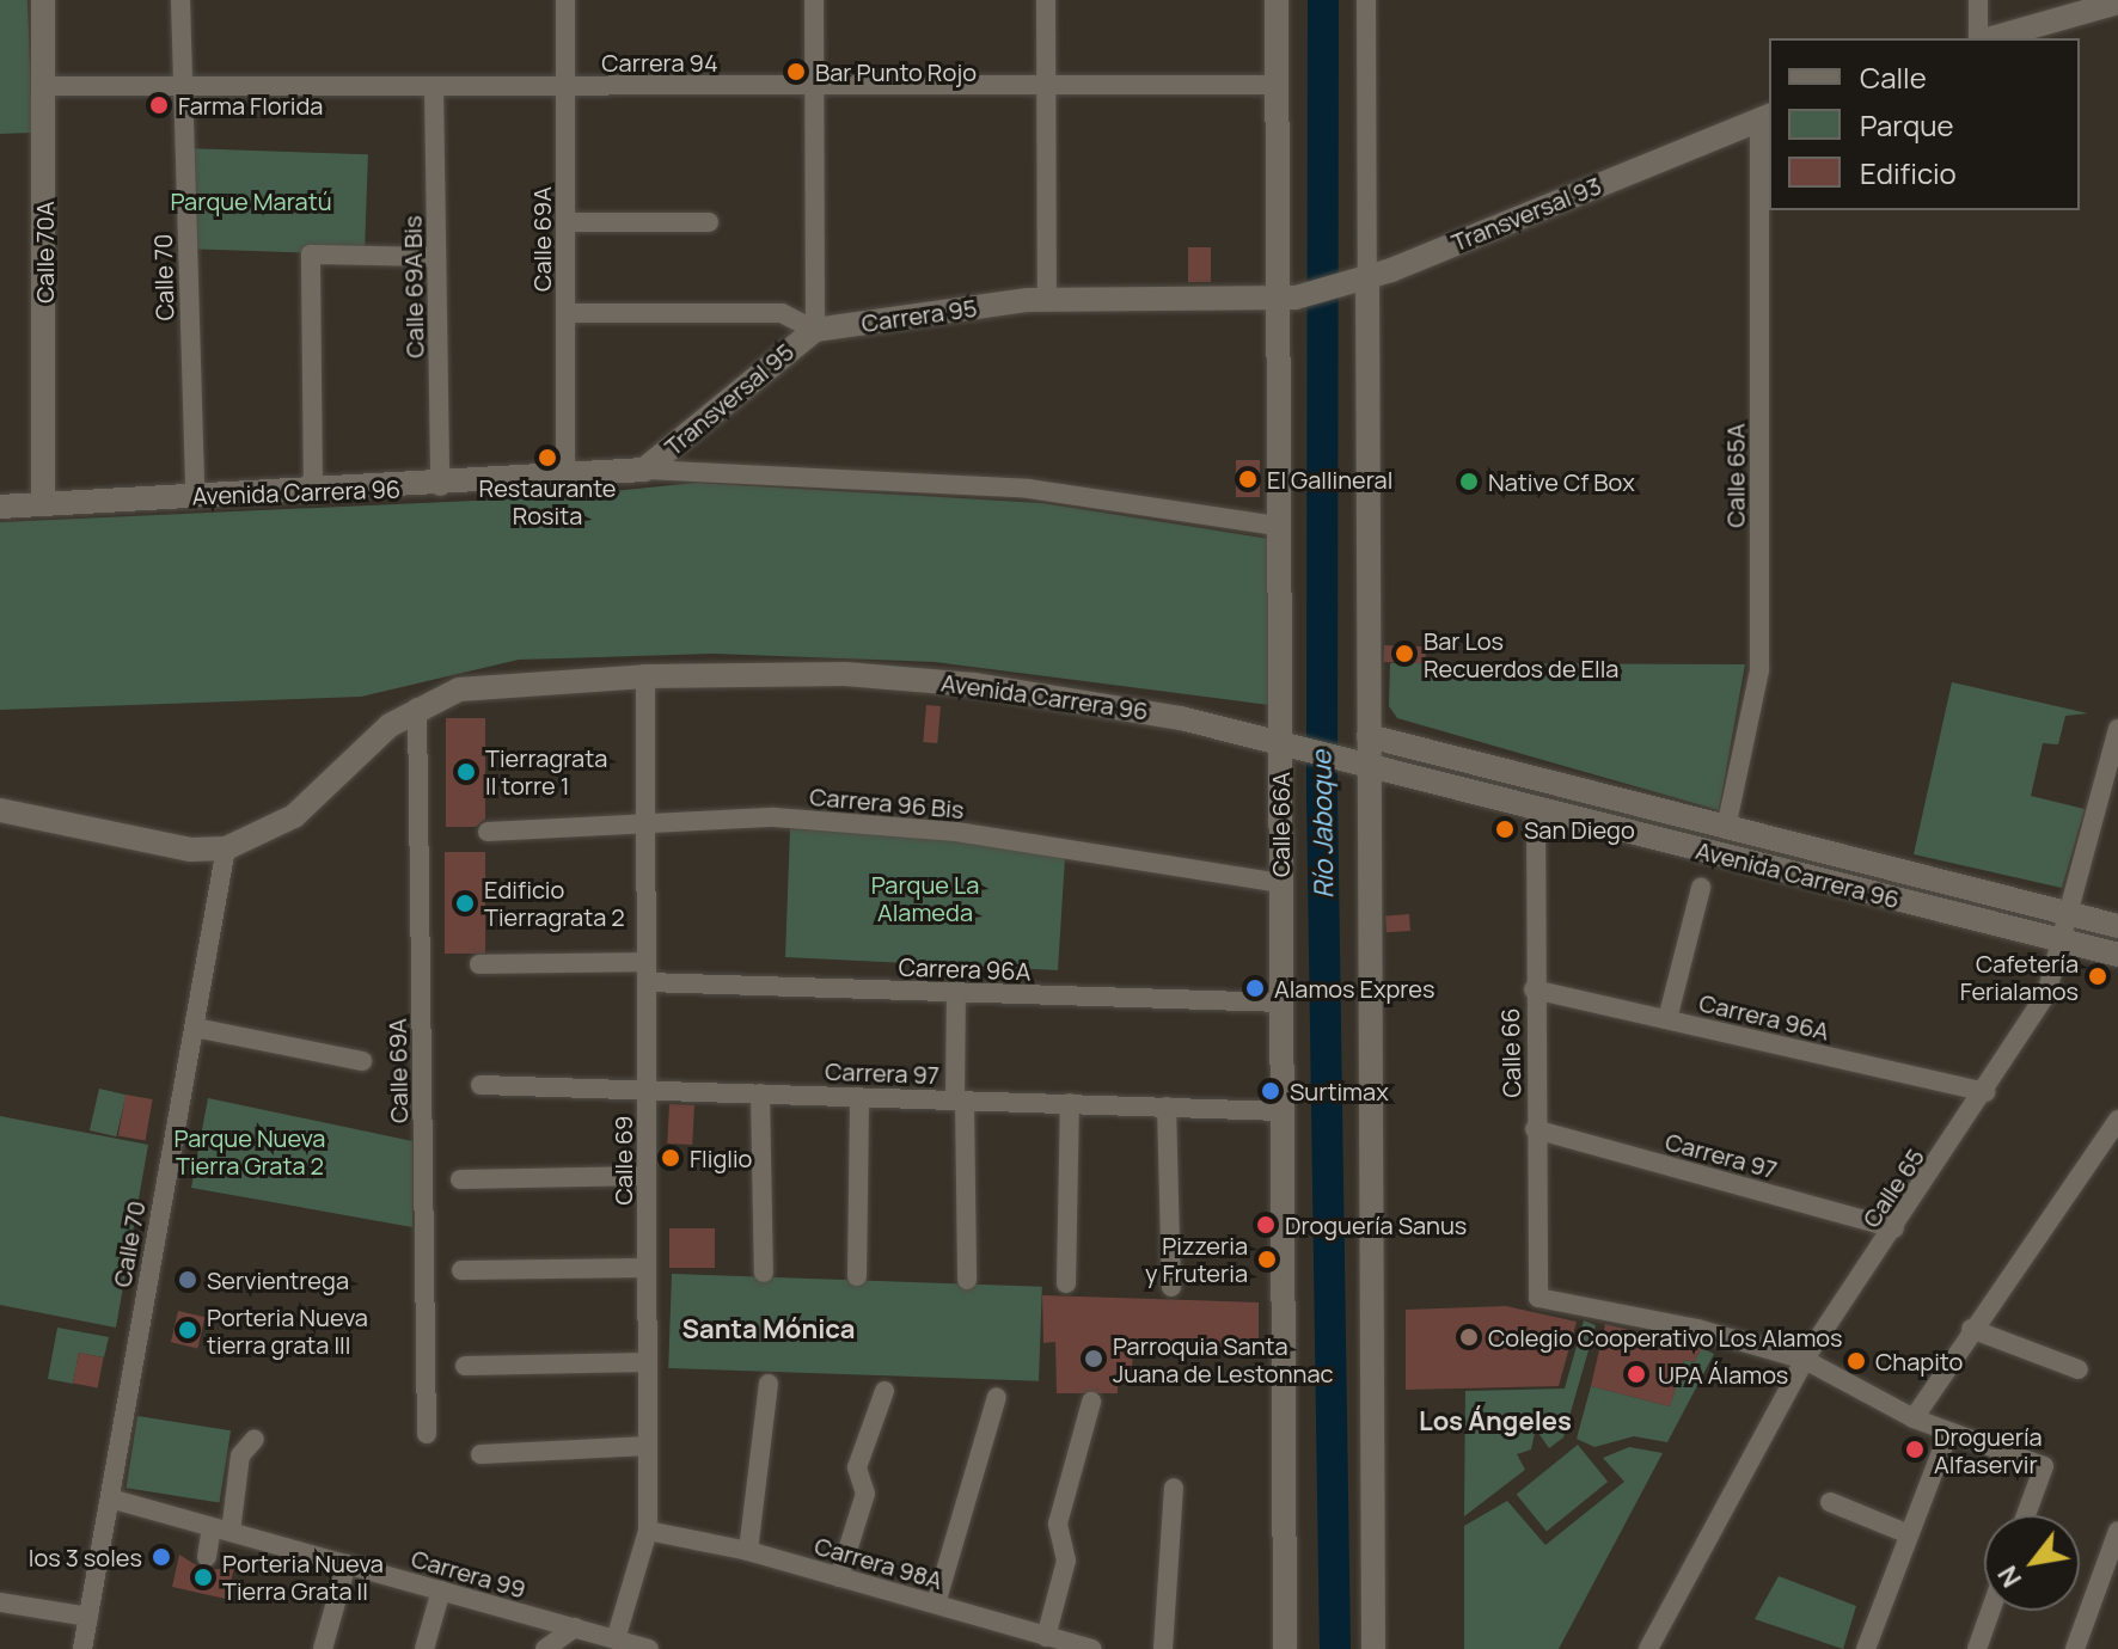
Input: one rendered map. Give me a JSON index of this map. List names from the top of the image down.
{
  "streets": {
    "street": [
      "Carrera 94",
      "Transversal 93",
      "Calle 69A",
      "Calle 70A",
      "Calle 70",
      "Calle 69A Bis",
      "Carrera 95",
      "Transversal 95",
      "Calle 65A",
      "Avenida Carrera 96",
      "Carrera 96 Bis",
      "Calle 66A",
      "Carrera 96A",
      "Calle 66",
      "Carrera 97",
      "Calle 69",
      "Calle 65",
      "Carrera 98A",
      "Carrera 99"
    ]
  },
  "crossings": [
    ["Carrera 94", "Calle 69A"],
    ["Carrera 94", "Calle 70A"],
    ["Carrera 94", "Calle 70"],
    ["Carrera 94", "Calle 69A Bis"],
    ["Carrera 94", "Calle 66A"],
    ["Transversal 93", "Carrera 95"],
    ["Transversal 93", "Calle 65A"],
    ["Transversal 93", "Calle 66A"],
    ["Calle 69A", "Carrera 95"],
    ["Calle 69A", "Avenida Carrera 96"],
    ["Calle 70A", "Avenida Carrera 96"],
    ["Calle 70", "Avenida Carrera 96"],
    ["Calle 70", "Carrera 99"],
    ["Calle 69A Bis", "Avenida Carrera 96"],
    ["Carrera 95", "Transversal 95"],
    ["Carrera 95", "Calle 66A"],
    ["Transversal 95", "Avenida Carrera 96"],
    ["Calle 65A", "Avenida Carrera 96"],
    ["Avenida Carrera 96", "Calle 66A"],
    ["Avenida Carrera 96", "Calle 66"],
    ["Avenida Carrera 96", "Calle 69"],
    ["Avenida Carrera 96", "Calle 65"],
    ["Carrera 96 Bis", "Calle 66A"],
    ["Carrera 96 Bis", "Calle 69"],
    ["Calle 66A", "Carrera 96A"],
    ["Calle 66A", "Carrera 97"],
    ["Carrera 96A", "Calle 66"],
    ["Carrera 96A", "Calle 69"],
    ["Carrera 96A", "Calle 65"],
    ["Calle 66", "Carrera 97"],
    ["Calle 66", "Calle 65"],
    ["Carrera 97", "Calle 69"],
    ["Carrera 97", "Calle 65"],
    ["Calle 69", "Carrera 98A"],
    ["Calle 69", "Carrera 99"]
  ],
  "districts": ["Santa Mónica", "Los Ángeles"],
  "water": ["Río Jaboque"],
  "parks": ["Parque Maratú", "Parque La Alameda", "Parque Nueva Tierra Grata 2"],
  "places": [
    "Bar Punto Rojo",
    "Farma Florida",
    "Restaurante Rosita",
    "El Gallineral",
    "Native Cf Box",
    "Bar Los Recuerdos de Ella",
    "Tierragrata II torre 1",
    "San Diego",
    "Edificio Tierragrata 2",
    "Cafetería Ferialamos",
    "Alamos Expres",
    "Surtimax",
    "Fliglio",
    "Droguería Sanus",
    "Pizzeria y Fruteria",
    "Servientrega",
    "Porteria Nueva tierra grata III",
    "Colegio Cooperativo Los Alamos",
    "Parroquia Santa Juana de Lestonnac",
    "Chapito",
    "UPA Álamos",
    "Droguería Alfaservir",
    "los 3 soles",
    "Porteria Nueva Tierra Grata II"
  ],
  "legend": ["Calle", "Parque", "Edificio"],
  "north": "bottom left"
}
